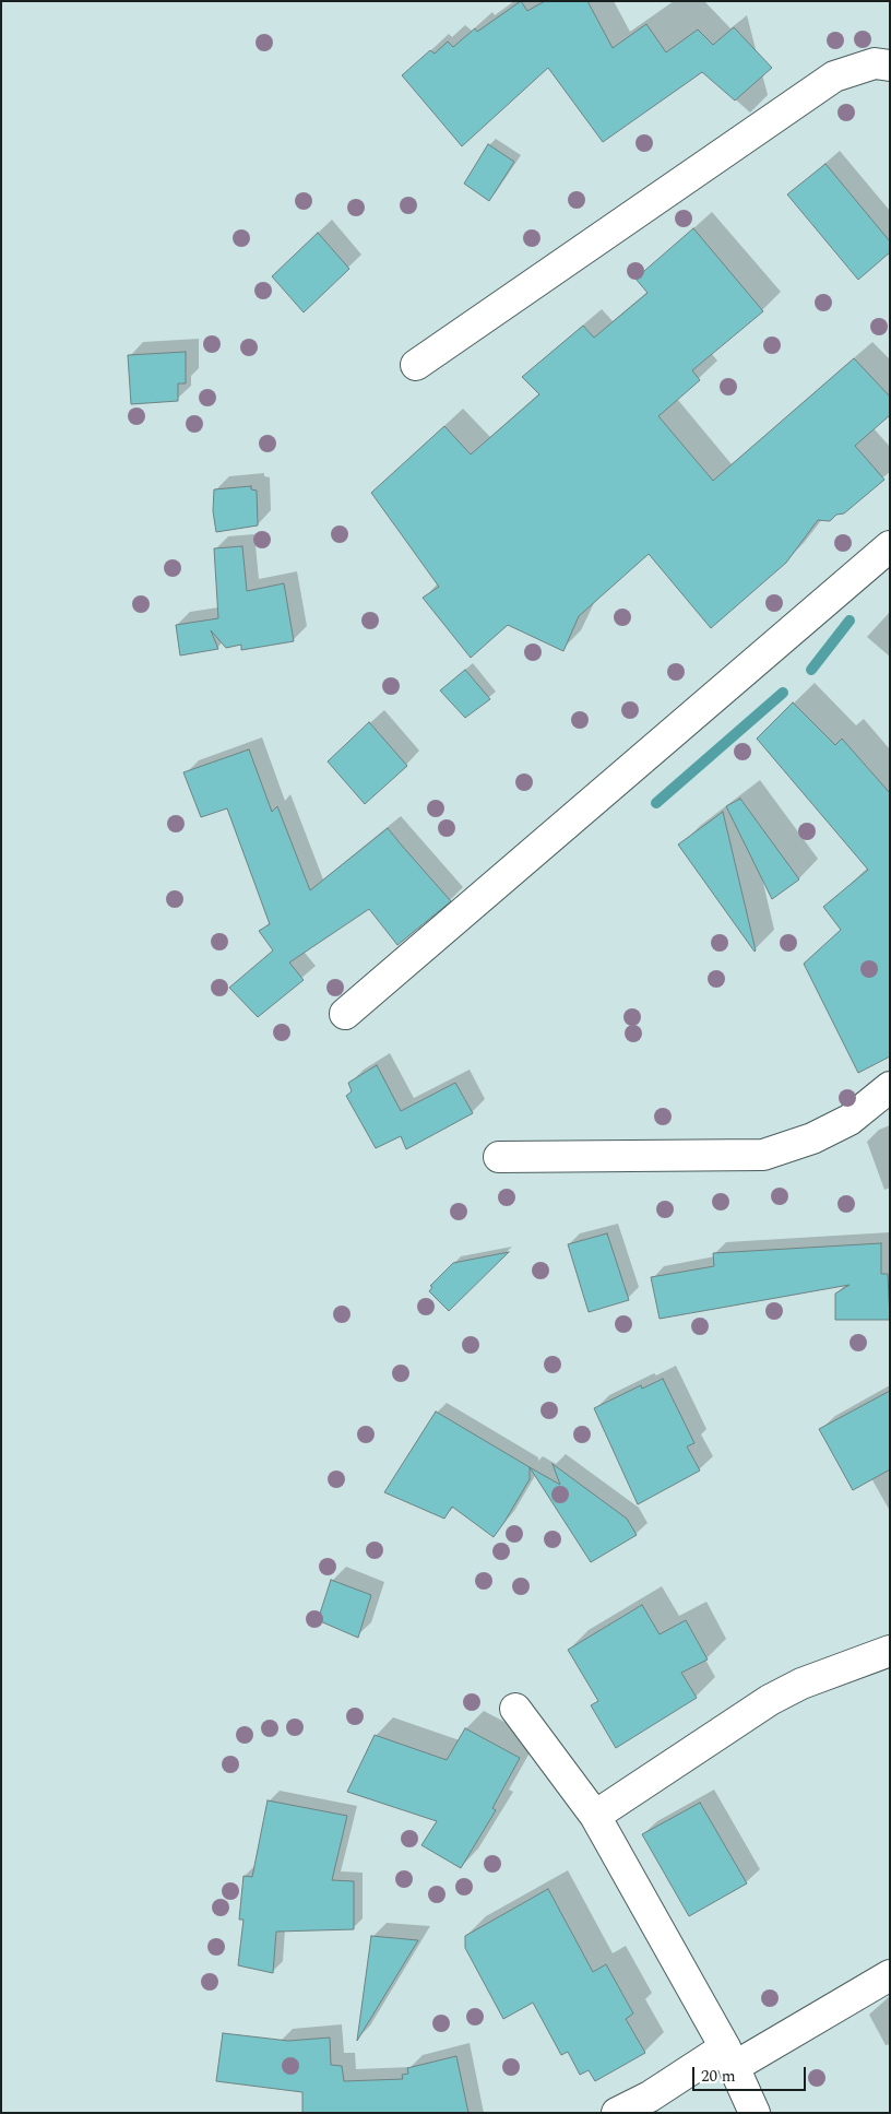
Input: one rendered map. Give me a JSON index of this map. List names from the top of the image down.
{
  "scale_bar": "20 m"
}
